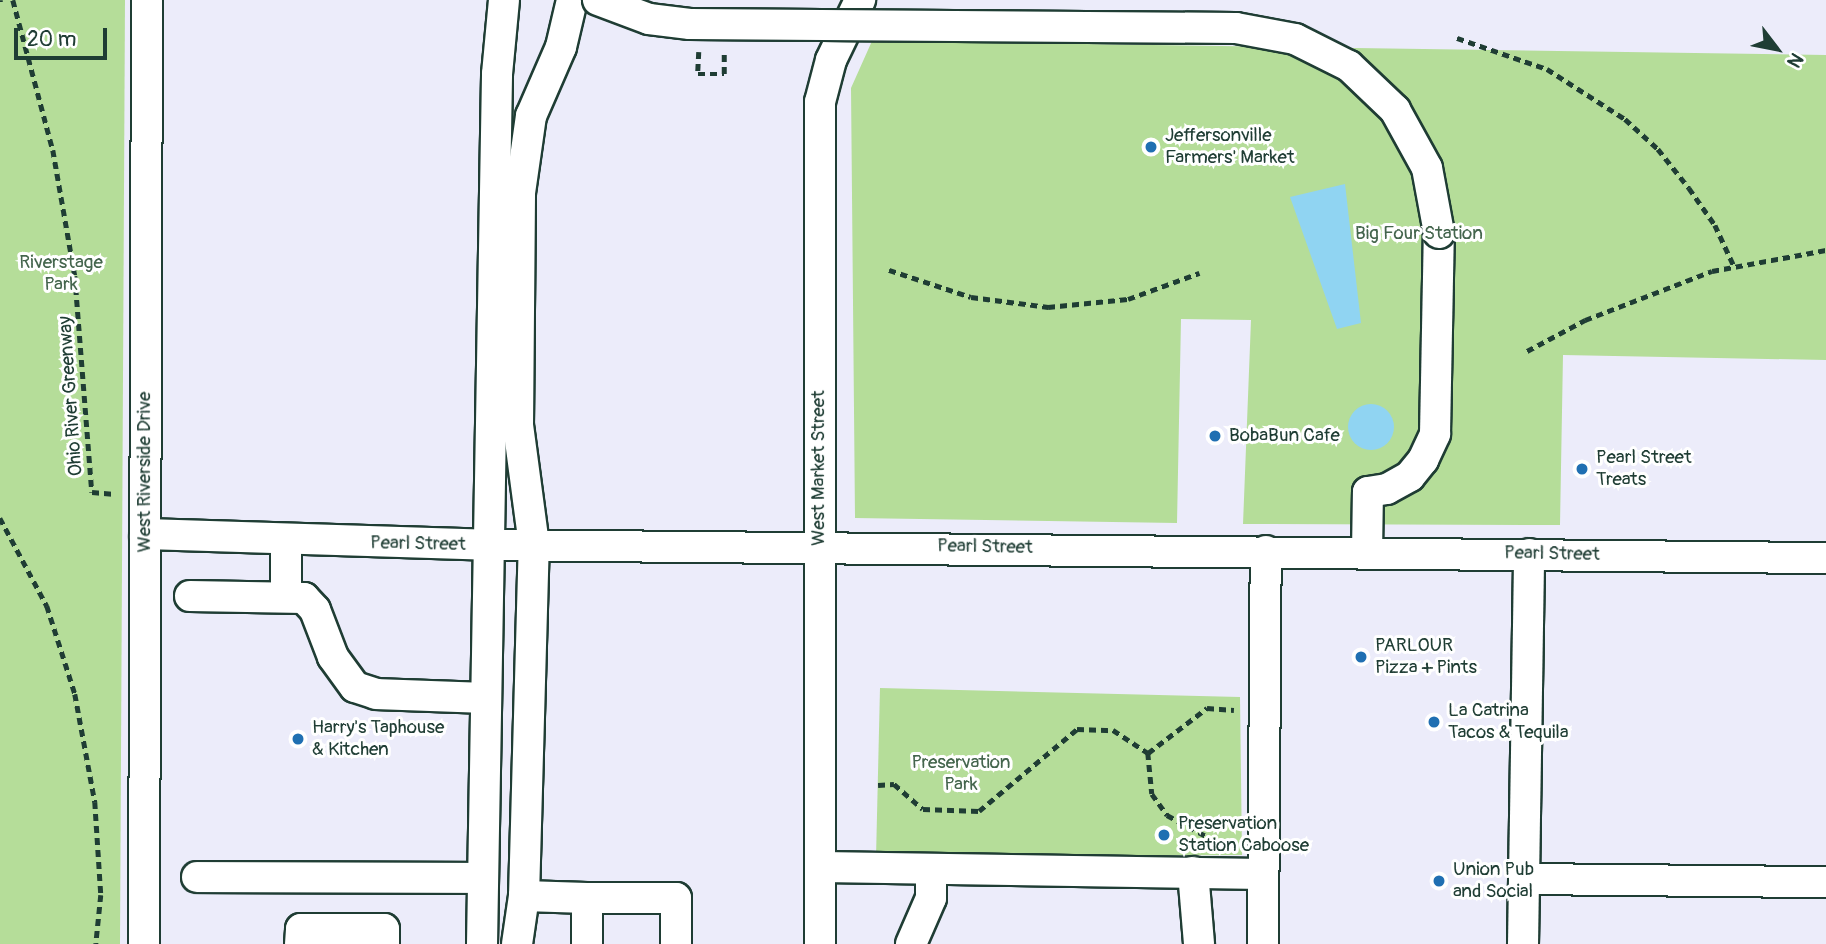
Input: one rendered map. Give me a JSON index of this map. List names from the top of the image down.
{
  "streets": {
    "street": ["West Market Street", "West Riverside Drive", "Pearl Street"],
    "path": ["Ohio River Greenway"]
  },
  "crossings": [
    ["Ohio River Greenway", "West Riverside Drive"],
    ["West Market Street", "Pearl Street"],
    ["West Riverside Drive", "Pearl Street"]
  ],
  "parks": ["Big Four Station", "Riverstage Park", "Preservation Park"],
  "places": [
    "Jeffersonville Farmers' Market",
    "BobaBun Cafe",
    "Pearl Street Treats",
    "PARLOUR Pizza + Pints",
    "La Catrina Tacos & Tequila",
    "Harry's Taphouse & Kitchen",
    "Preservation Station Caboose",
    "Union Pub and Social"
  ],
  "scale_bar": "20 m",
  "north": "bottom right"
}
